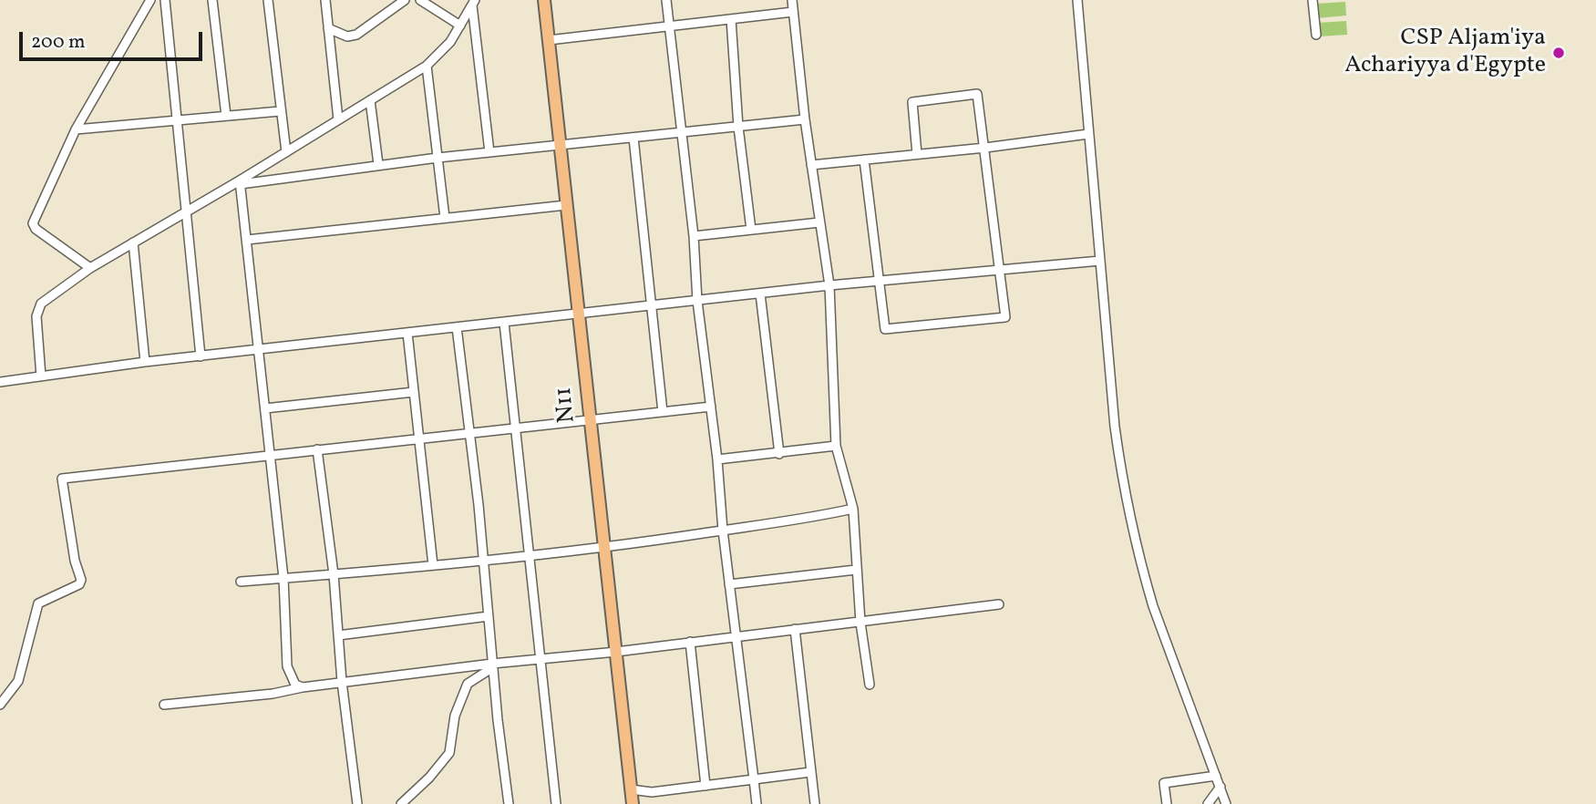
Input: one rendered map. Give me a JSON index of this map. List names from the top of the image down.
{
  "streets": {
    "main road": ["N11"]
  },
  "places": ["CSP Aljam'iya Achariyya d'Egypte"],
  "scale_bar": "200 m"
}
